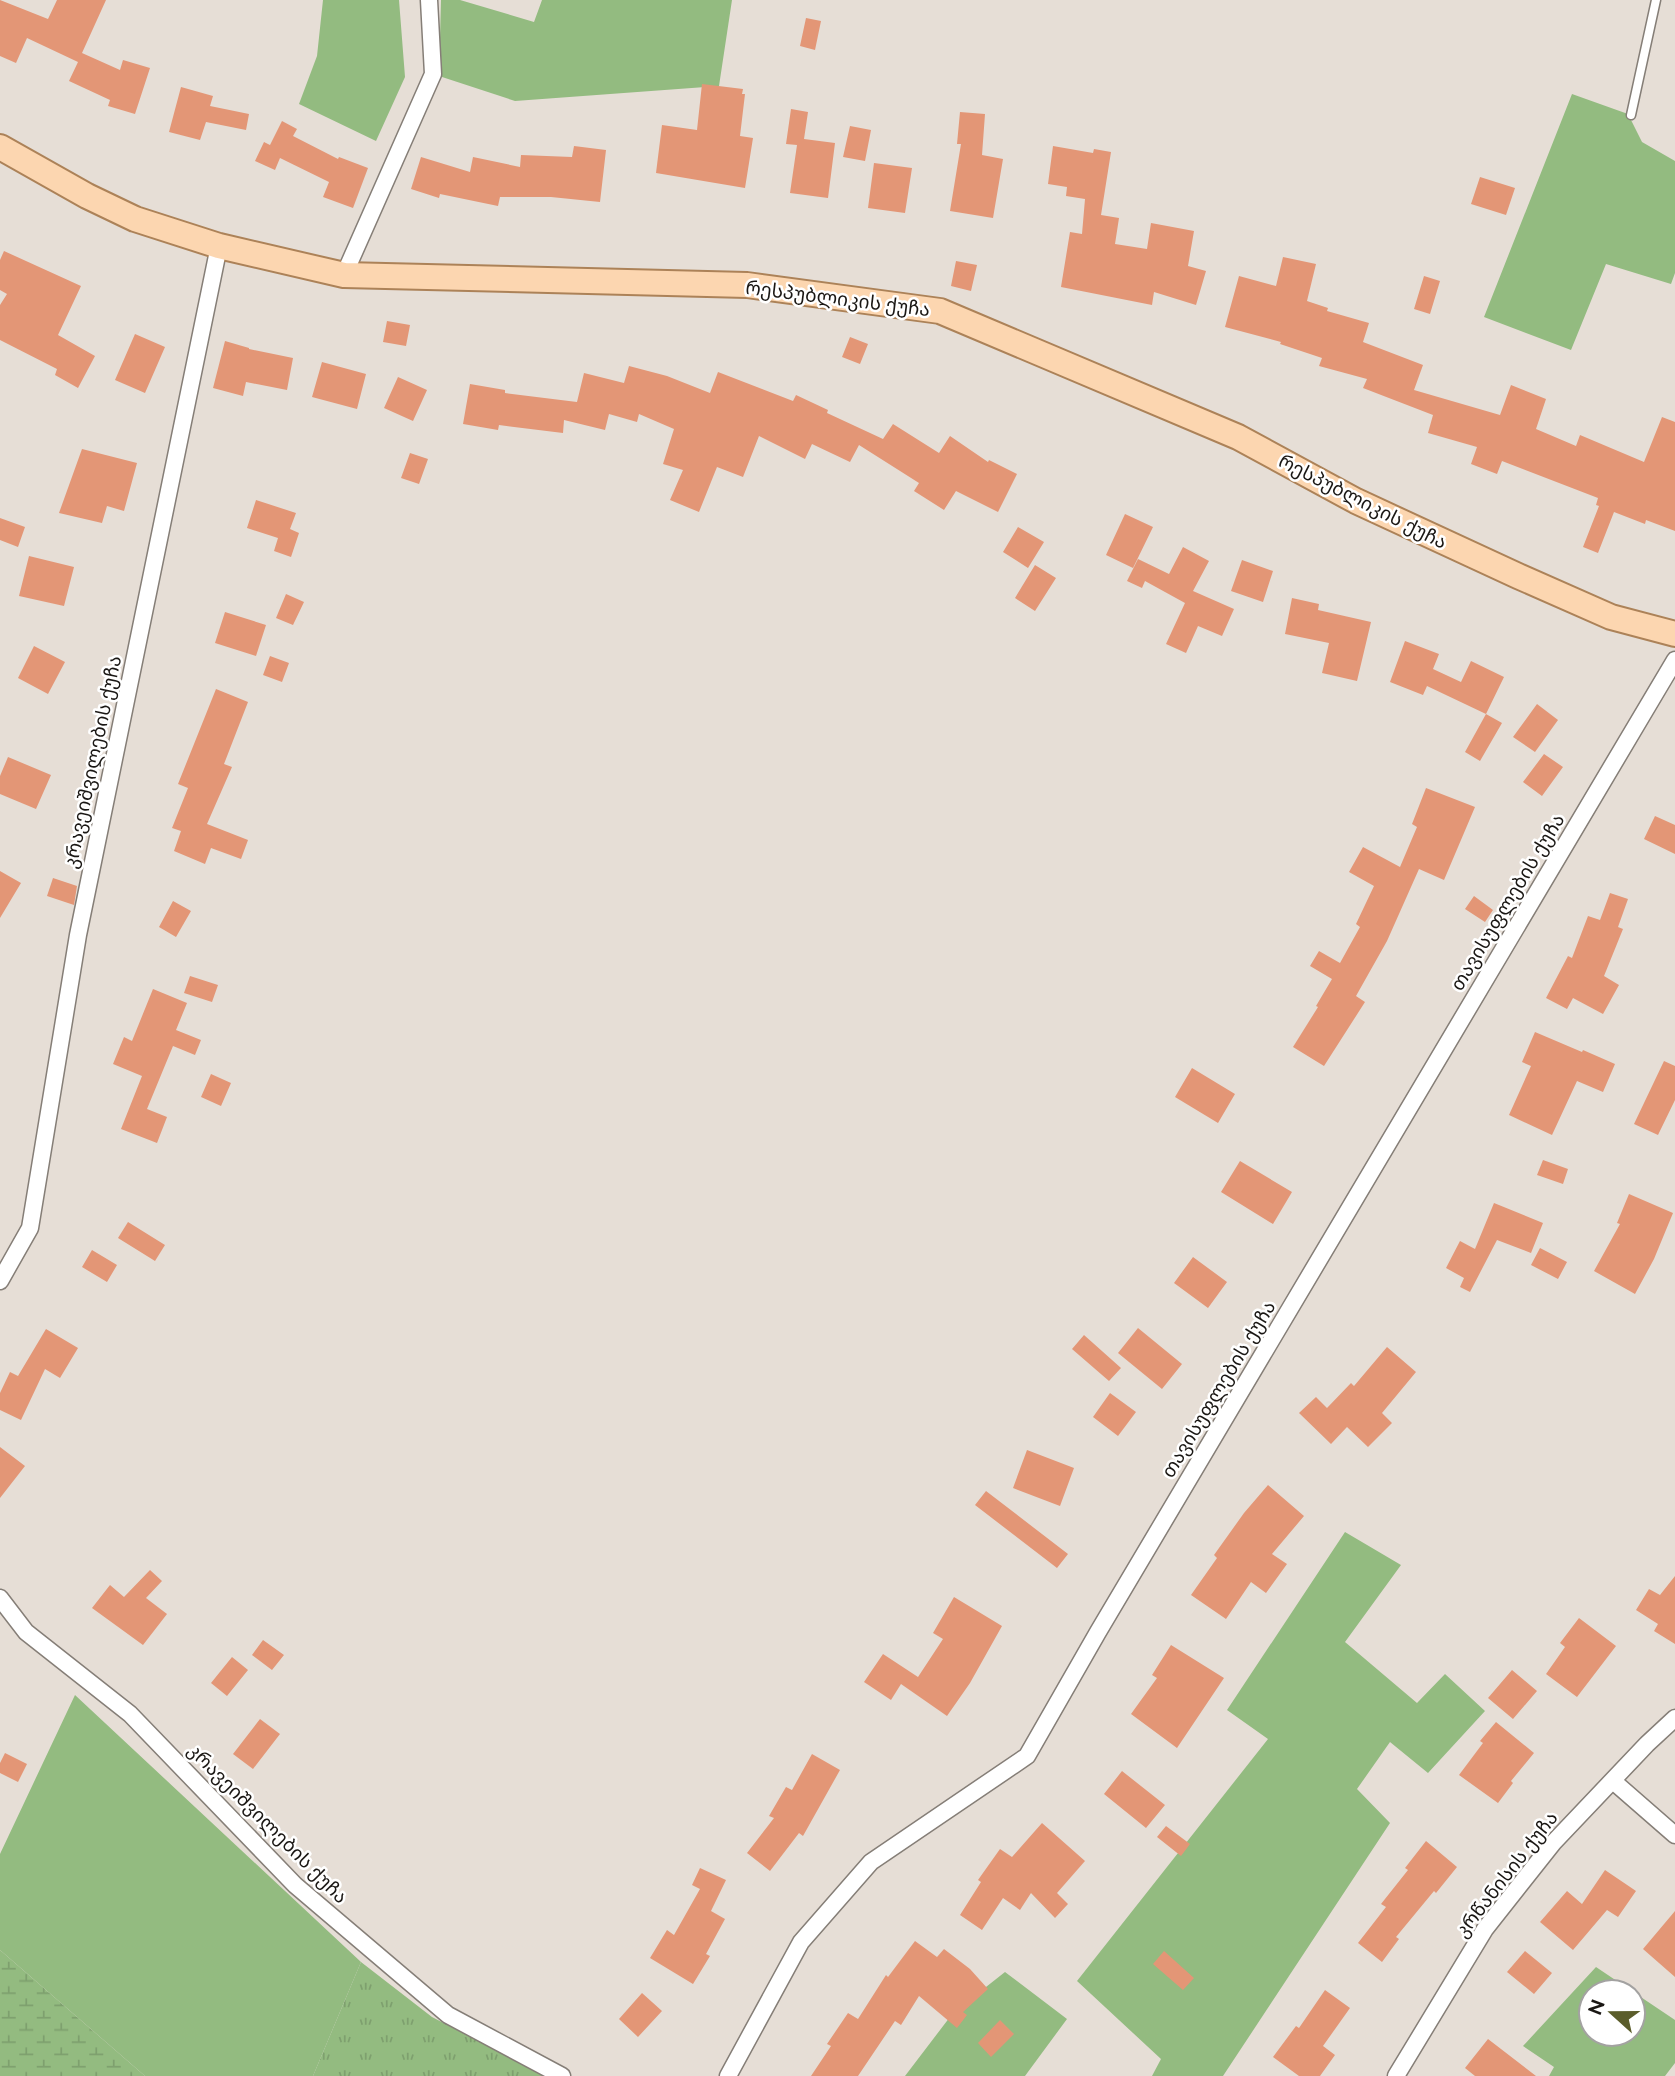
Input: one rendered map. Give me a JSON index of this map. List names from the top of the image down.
{
  "streets": {
    "main road": ["რესპუბლიკის ქუჩა"],
    "street": ["კრავეიშვილების ქუჩა", "თავისუფლების ქუჩა", "კრწანისის ქუჩა"]
  },
  "crossings": [
    ["რესპუბლიკის ქუჩა", "კრავეიშვილების ქუჩა"]
  ],
  "north": "left"
}
